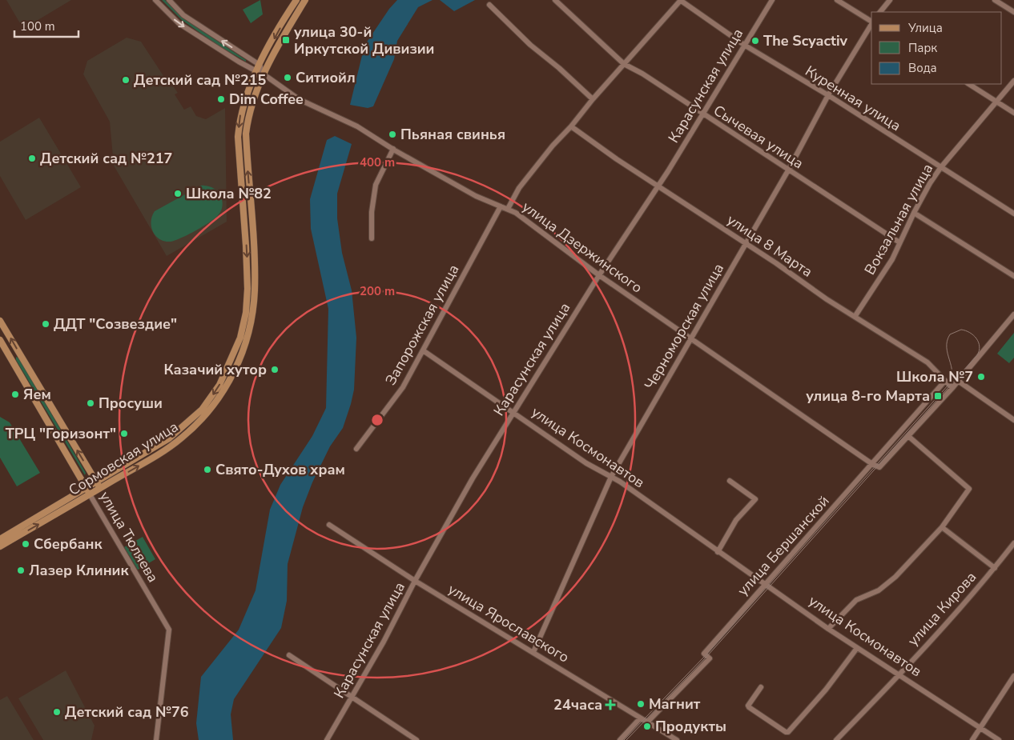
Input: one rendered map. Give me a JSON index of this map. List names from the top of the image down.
{
  "streets": {
    "main road": ["Сормовская улица", "улица Тюляева"],
    "street": [
      "Карасунская улица",
      "Куренная улица",
      "Сычевая улица",
      "Вокзальная улица",
      "улица 8 Марта",
      "улица Дзержинского",
      "Запорожская улица",
      "Черноморская улица",
      "улица Космонавтов",
      "улица Бершанской",
      "улица Кирова",
      "улица Ярославского"
    ]
  },
  "crossings": [
    ["Карасунская улица", "Куренная улица"],
    ["Карасунская улица", "Сычевая улица"],
    ["Карасунская улица", "улица 8 Марта"],
    ["Карасунская улица", "улица Дзержинского"],
    ["Карасунская улица", "улица Космонавтов"],
    ["Карасунская улица", "улица Ярославского"],
    ["Куренная улица", "Вокзальная улица"],
    ["Куренная улица", "Черноморская улица"],
    ["Сычевая улица", "Вокзальная улица"],
    ["Сычевая улица", "Черноморская улица"],
    ["Вокзальная улица", "улица 8 Марта"],
    ["улица 8 Марта", "Черноморская улица"],
    ["улица 8 Марта", "улица Бершанской"],
    ["улица Дзержинского", "Запорожская улица"],
    ["улица Дзержинского", "Черноморская улица"],
    ["улица Дзержинского", "Сормовская улица"],
    ["улица Дзержинского", "улица Бершанской"],
    ["Запорожская улица", "улица Космонавтов"],
    ["Черноморская улица", "улица Космонавтов"],
    ["Черноморская улица", "улица Ярославского"],
    ["улица Космонавтов", "улица Бершанской"],
    ["улица Космонавтов", "улица Кирова"],
    ["Сормовская улица", "улица Тюляева"],
    ["улица Бершанской", "улица Ярославского"]
  ],
  "places": {
    "transit": ["улица 30-й Иркутской Дивизии", "улица 8-го Марта"],
    "other": [
      "The Scyactiv",
      "Ситиойл",
      "Детский сад №215",
      "Dim Coffee",
      "Пьяная свинья",
      "Детский сад №217",
      "Школа №82",
      "ДДТ \"Созвездие\"",
      "Казачий хутор",
      "Школа №7",
      "Яем",
      "Просуши",
      "ТРЦ \"Горизонт\"",
      "Свято-Духов храм",
      "Сбербанк",
      "Лазер Клиник",
      "Магнит",
      "Детский сад №76",
      "Продукты"
    ],
    "health": ["24часа"]
  },
  "legend": ["Улица", "Парк", "Вода"],
  "scale_bar": "100 m",
  "rings": ["400 m", "200 m"]
}
